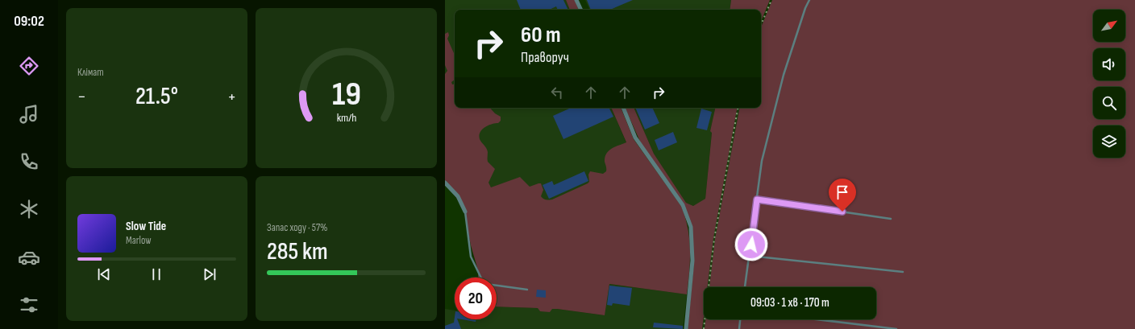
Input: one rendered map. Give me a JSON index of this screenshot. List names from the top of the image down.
{
  "north": "top right",
  "page": {
    "tabs": "09:02",
    "tile": [
      "Клімат",
      ["Запас ходу · 57%", "285 km"]
    ],
    "turn": ["60 m", "Праворуч"],
    "heat": ["−", "21.5°", "+"],
    "song": ["Slow Tide", "Marlow"],
    "limit": "20",
    "trip": "09:03 · 1 хв · 170 m",
    "gauge": ["19", "km/h"]
  }
}
